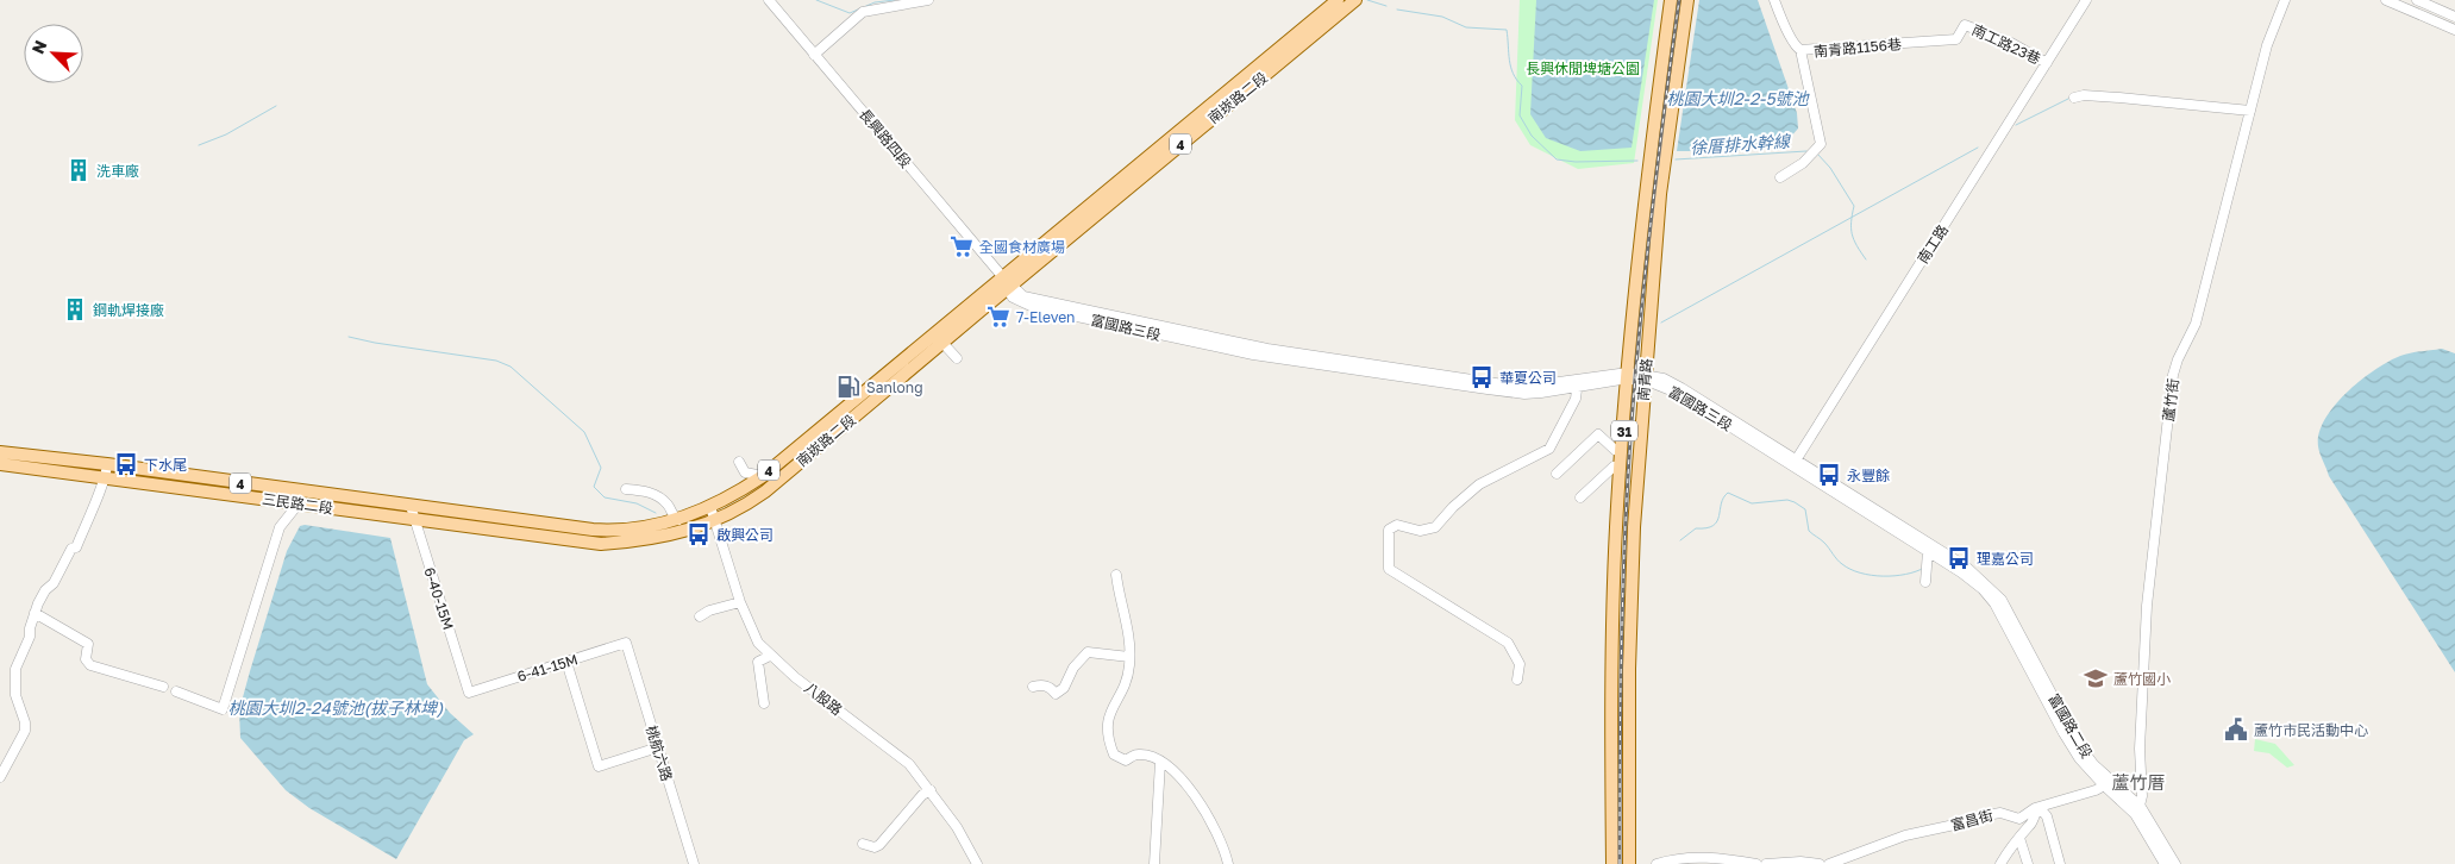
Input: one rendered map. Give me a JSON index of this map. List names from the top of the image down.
{
  "streets": {
    "main road": [
      "南崁路二段",
      "4",
      "南青路",
      "31",
      "三民路二段"
    ],
    "street": [
      "南工路23巷",
      "南青路1156巷",
      "長興路四段",
      "南工路",
      "富國路三段",
      "蘆竹街",
      "6-40-15M",
      "6-41-15M",
      "八股路",
      "富國路二段",
      "桃航六路",
      "富昌街"
    ]
  },
  "crossings": [
    ["南工路23巷", "南青路1156巷"],
    ["南工路23巷", "南工路"],
    ["南崁路二段", "長興路四段"],
    ["南崁路二段", "富國路三段"],
    ["南崁路二段", "三民路二段"],
    ["南崁路二段", "八股路"],
    ["長興路四段", "富國路三段"],
    ["南工路", "富國路三段"],
    ["富國路三段", "南青路"],
    ["富國路三段", "31"],
    ["富國路三段", "富國路二段"],
    ["南青路", "31"],
    ["蘆竹街", "富國路二段"],
    ["三民路二段", "6-40-15M"],
    ["6-40-15M", "6-41-15M"],
    ["6-41-15M", "桃航六路"]
  ],
  "districts": ["蘆竹厝"],
  "water": ["桃園大圳2-2-5號池", "徐厝排水幹線", "桃園大圳2-24號池(拔子林埤)"],
  "parks": ["長興休閒埤塘公園"],
  "places": {
    "building": ["洗車廠", "鋼軌焊接廠"],
    "supermarket": ["全國食材廣場", "7-Eleven"],
    "bus stop": [
      "華夏公司",
      "下水尾",
      "永豐餘",
      "啟興公司",
      "理嘉公司"
    ],
    "fuel station": ["Sanlong"],
    "school or university": ["蘆竹國小"],
    "public building": ["蘆竹市民活動中心"]
  },
  "north": "top left"
}
